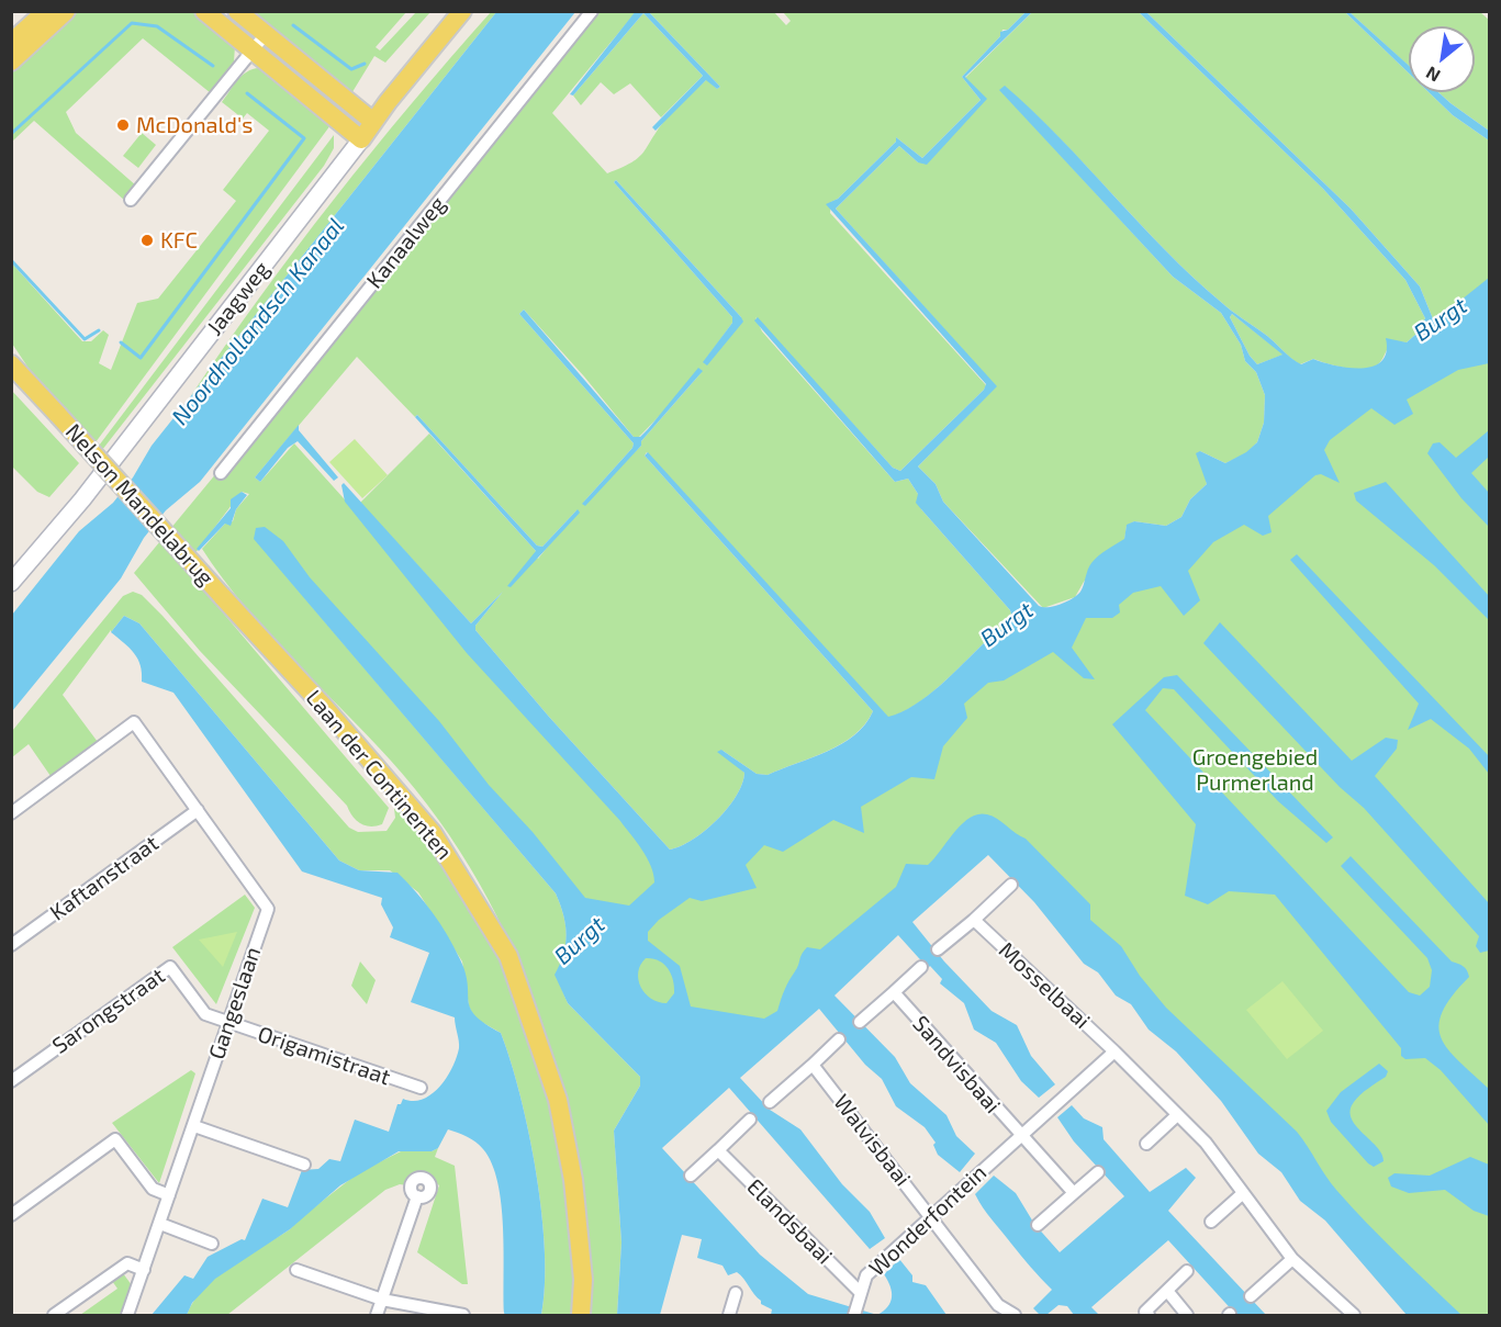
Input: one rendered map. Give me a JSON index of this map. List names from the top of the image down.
{
  "streets": {
    "main road": ["Jaagweg", "Nelson Mandelabrug", "Laan der Continenten"],
    "street": [
      "Kanaalweg",
      "Kaftanstraat",
      "Mosselbaai",
      "Gangeslaan",
      "Sarongstraat",
      "Origamistraat",
      "Sandvisbaai",
      "Walvisbaai",
      "Wonderfontein",
      "Elandsbaai"
    ]
  },
  "crossings": [
    ["Nelson Mandelabrug", "Laan der Continenten"],
    ["Kaftanstraat", "Gangeslaan"],
    ["Mosselbaai", "Wonderfontein"],
    ["Gangeslaan", "Sarongstraat"],
    ["Gangeslaan", "Origamistraat"],
    ["Sarongstraat", "Origamistraat"],
    ["Sandvisbaai", "Wonderfontein"],
    ["Walvisbaai", "Wonderfontein"],
    ["Wonderfontein", "Elandsbaai"]
  ],
  "water": ["Burgt", "Noordhollandsch Kanaal"],
  "parks": ["Groengebied Purmerland"],
  "places": ["McDonald's", "KFC"],
  "north": "bottom left"
}
